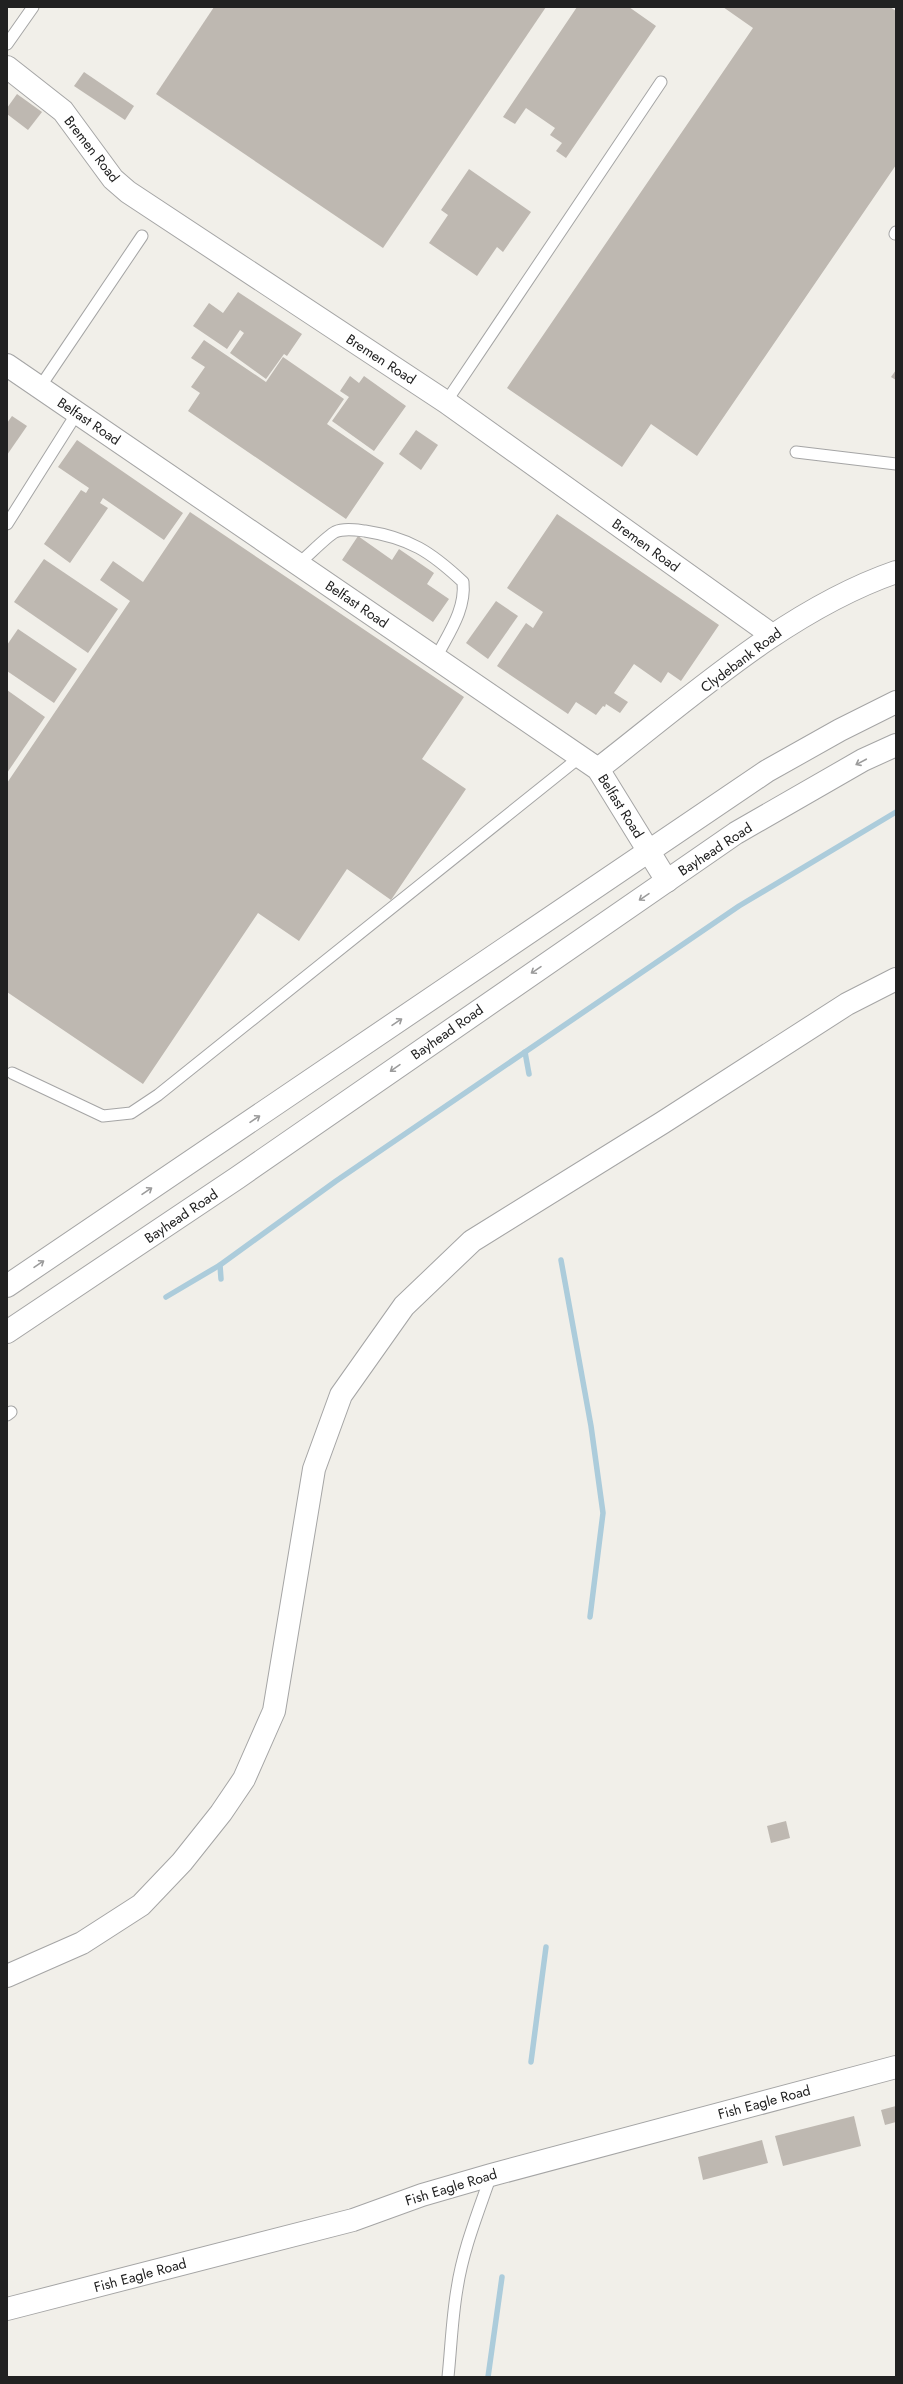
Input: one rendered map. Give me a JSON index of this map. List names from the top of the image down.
{
  "streets": {
    "street": [
      "Bremen Road",
      "Belfast Road",
      "Clydebank Road",
      "Bayhead Road",
      "Fish Eagle Road"
    ]
  },
  "crossings": [
    ["Bremen Road", "Clydebank Road"],
    ["Belfast Road", "Clydebank Road"],
    ["Belfast Road", "Bayhead Road"]
  ]
}
